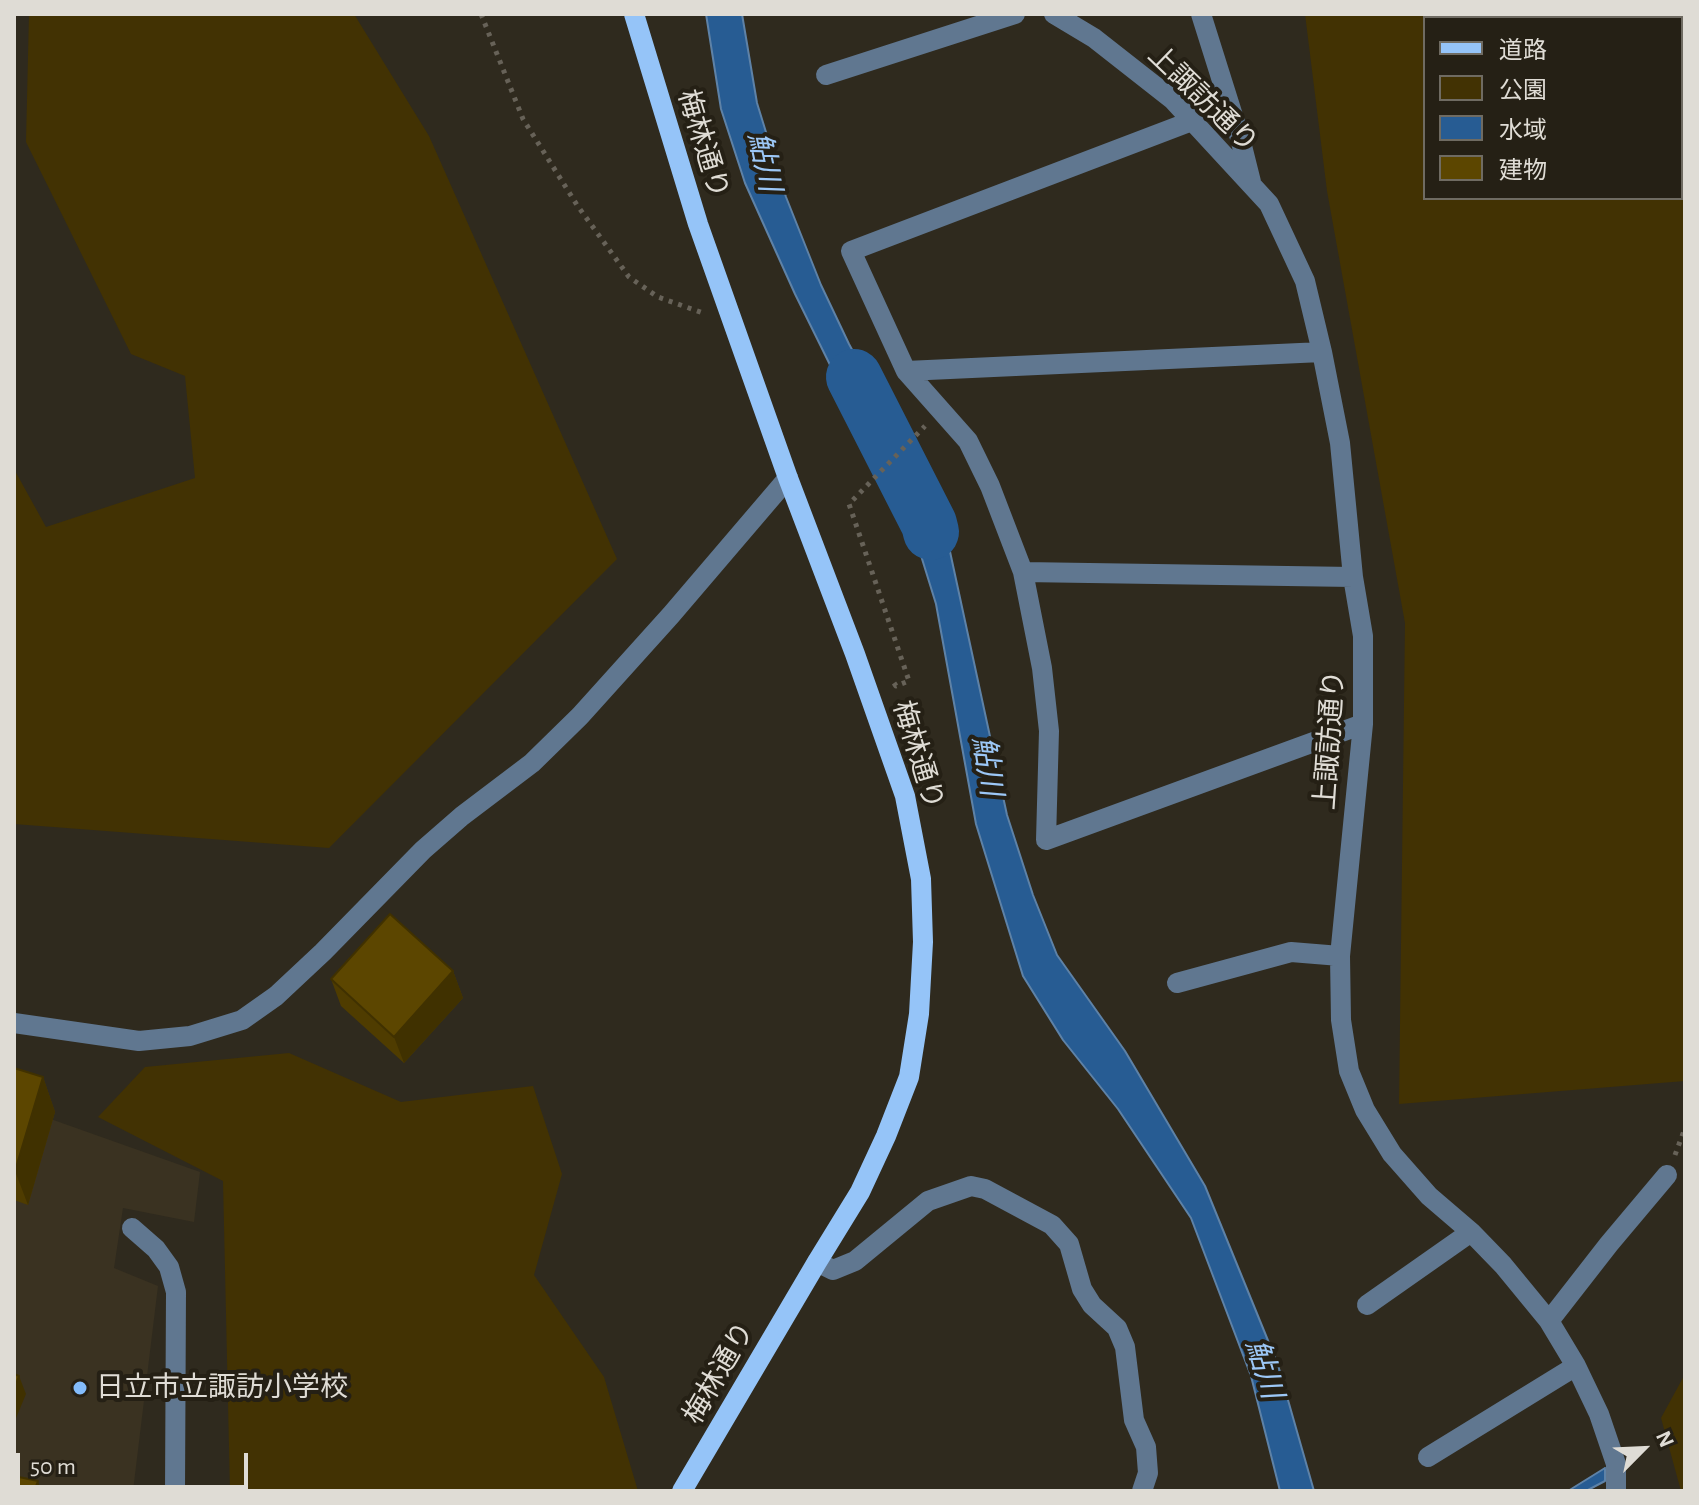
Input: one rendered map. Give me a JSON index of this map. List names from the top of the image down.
{
  "streets": {
    "main road": ["梅林通り"],
    "street": ["上諏訪通り"]
  },
  "water": ["鮎川"],
  "places": ["日立市立諏訪小学校"],
  "legend": [
    "道路",
    "公園",
    "水域",
    "建物"
  ],
  "scale_bar": "50 m",
  "north": "top right"
}
